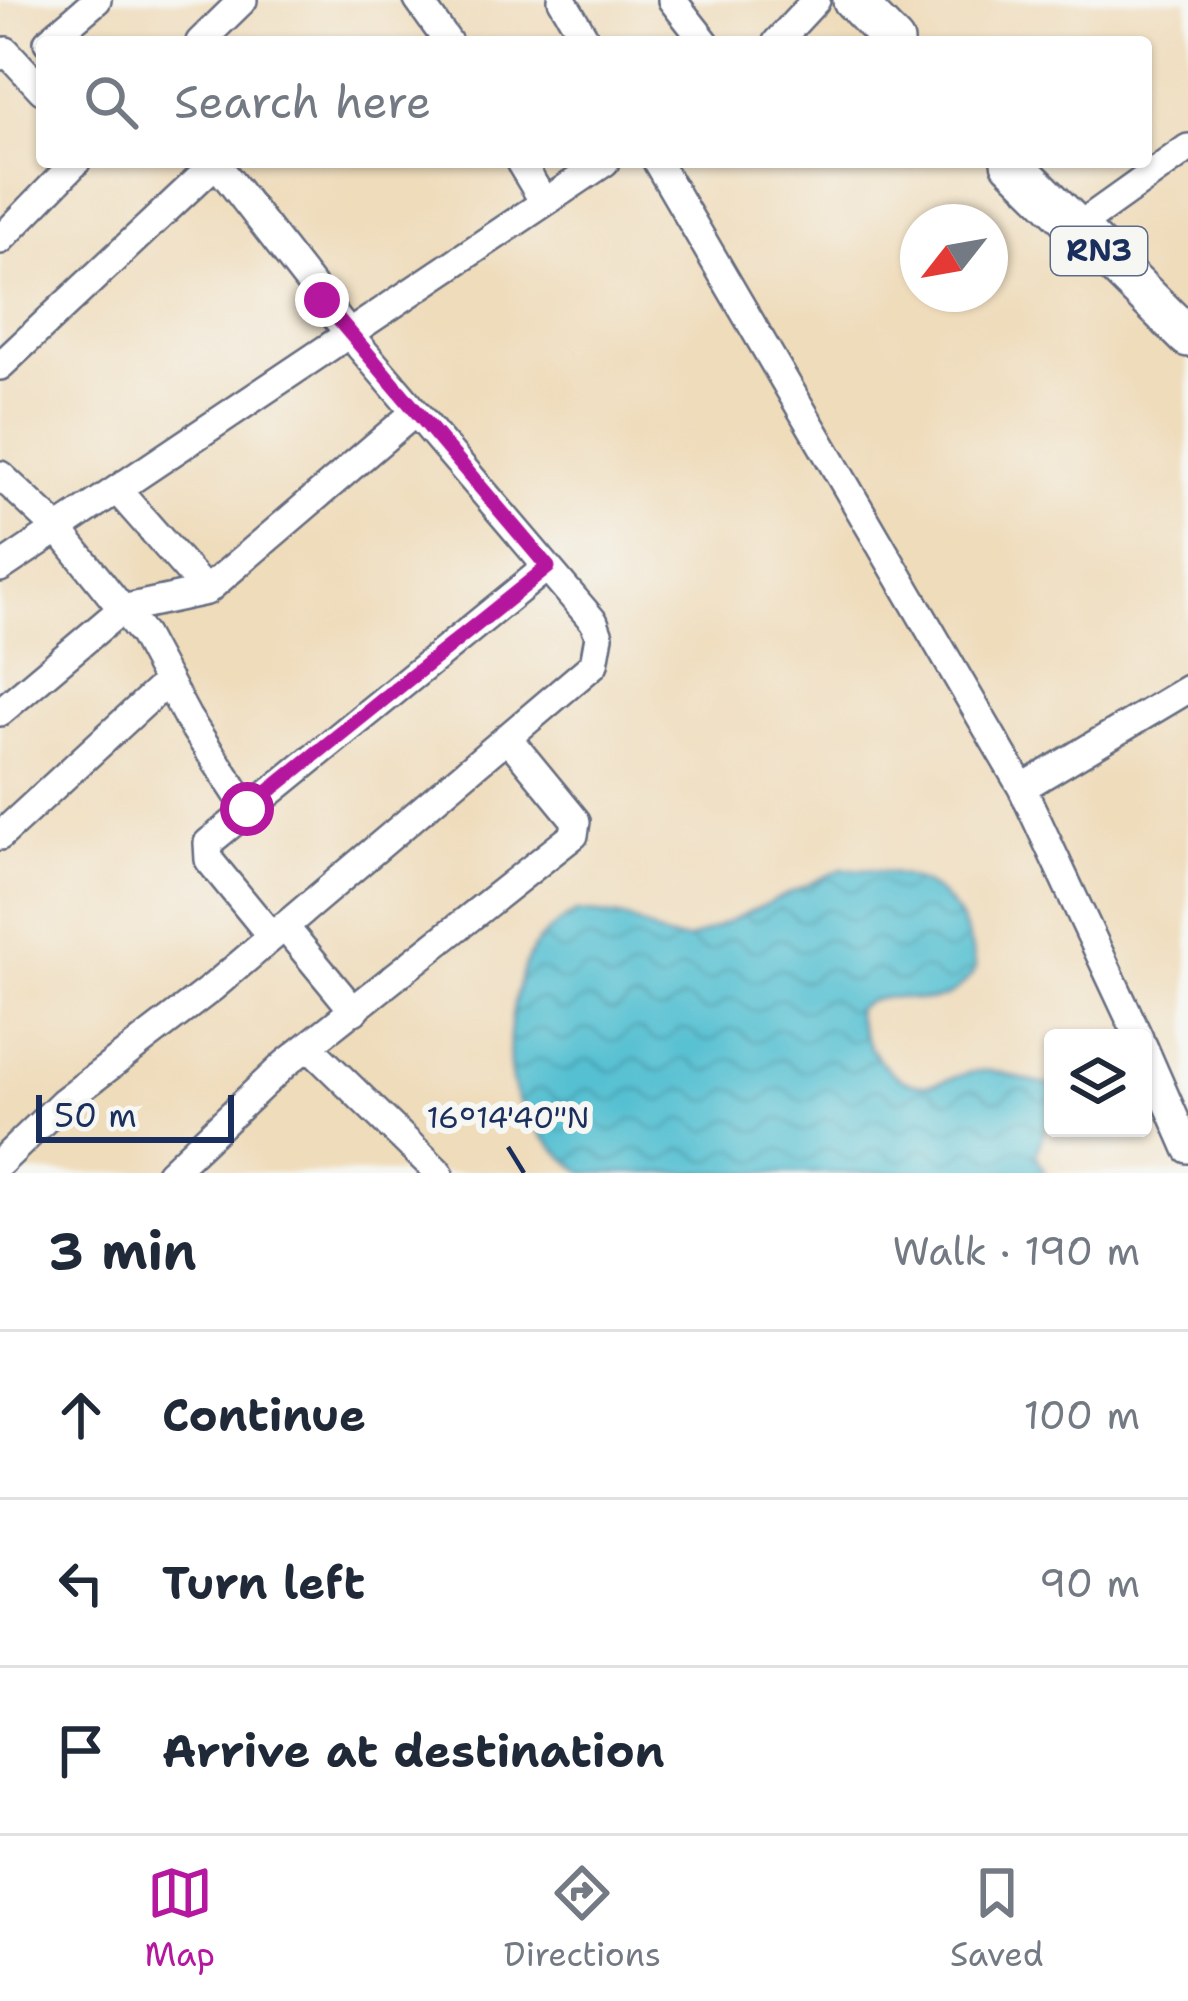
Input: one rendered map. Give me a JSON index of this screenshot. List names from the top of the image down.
{
  "streets": {
    "highway": ["RN3"]
  },
  "scale_bar": "50 m",
  "north": "bottom left",
  "page": {
    "search": "Search here",
    "scale": "50 m",
    "heading": ["3 min", "Walk · 190 m"],
    "list": [
      ["Continue", "100 m"],
      ["Turn left", "90 m"],
      "Arrive at destination"
    ],
    "nav": ["Map", "Directions", "Saved"]
  },
  "coordinates": ["16°14'40\"N"]
}
